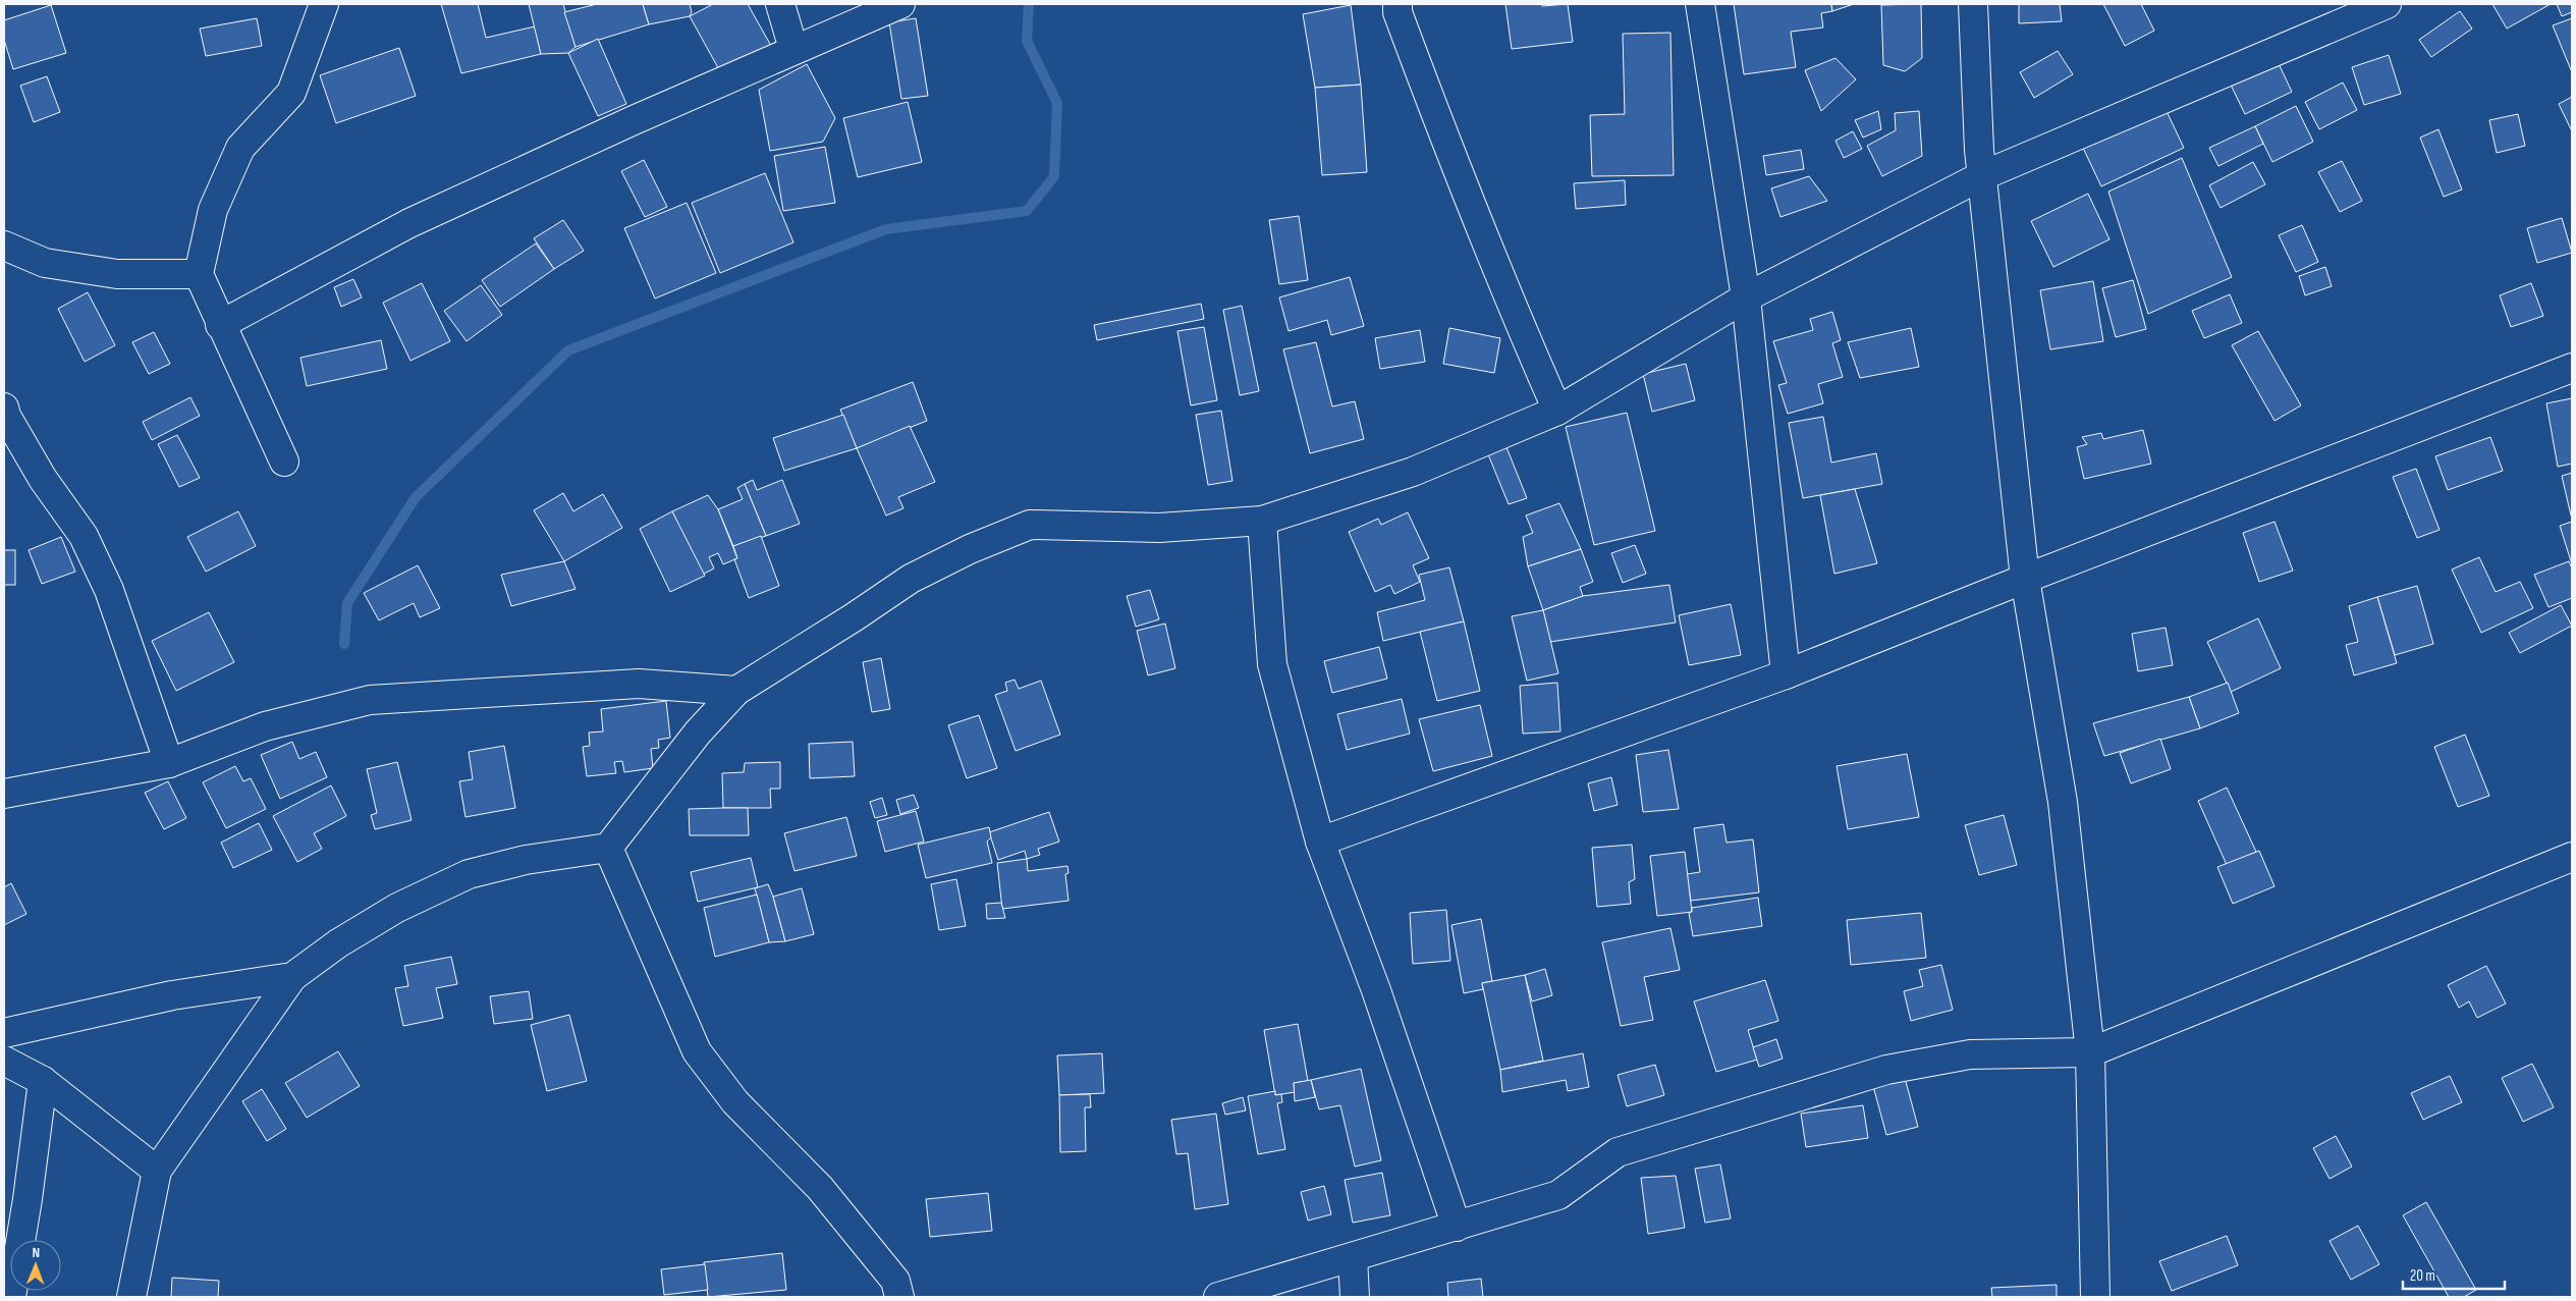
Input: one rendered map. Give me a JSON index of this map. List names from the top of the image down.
{
  "scale_bar": "20 m",
  "north": "top"
}
